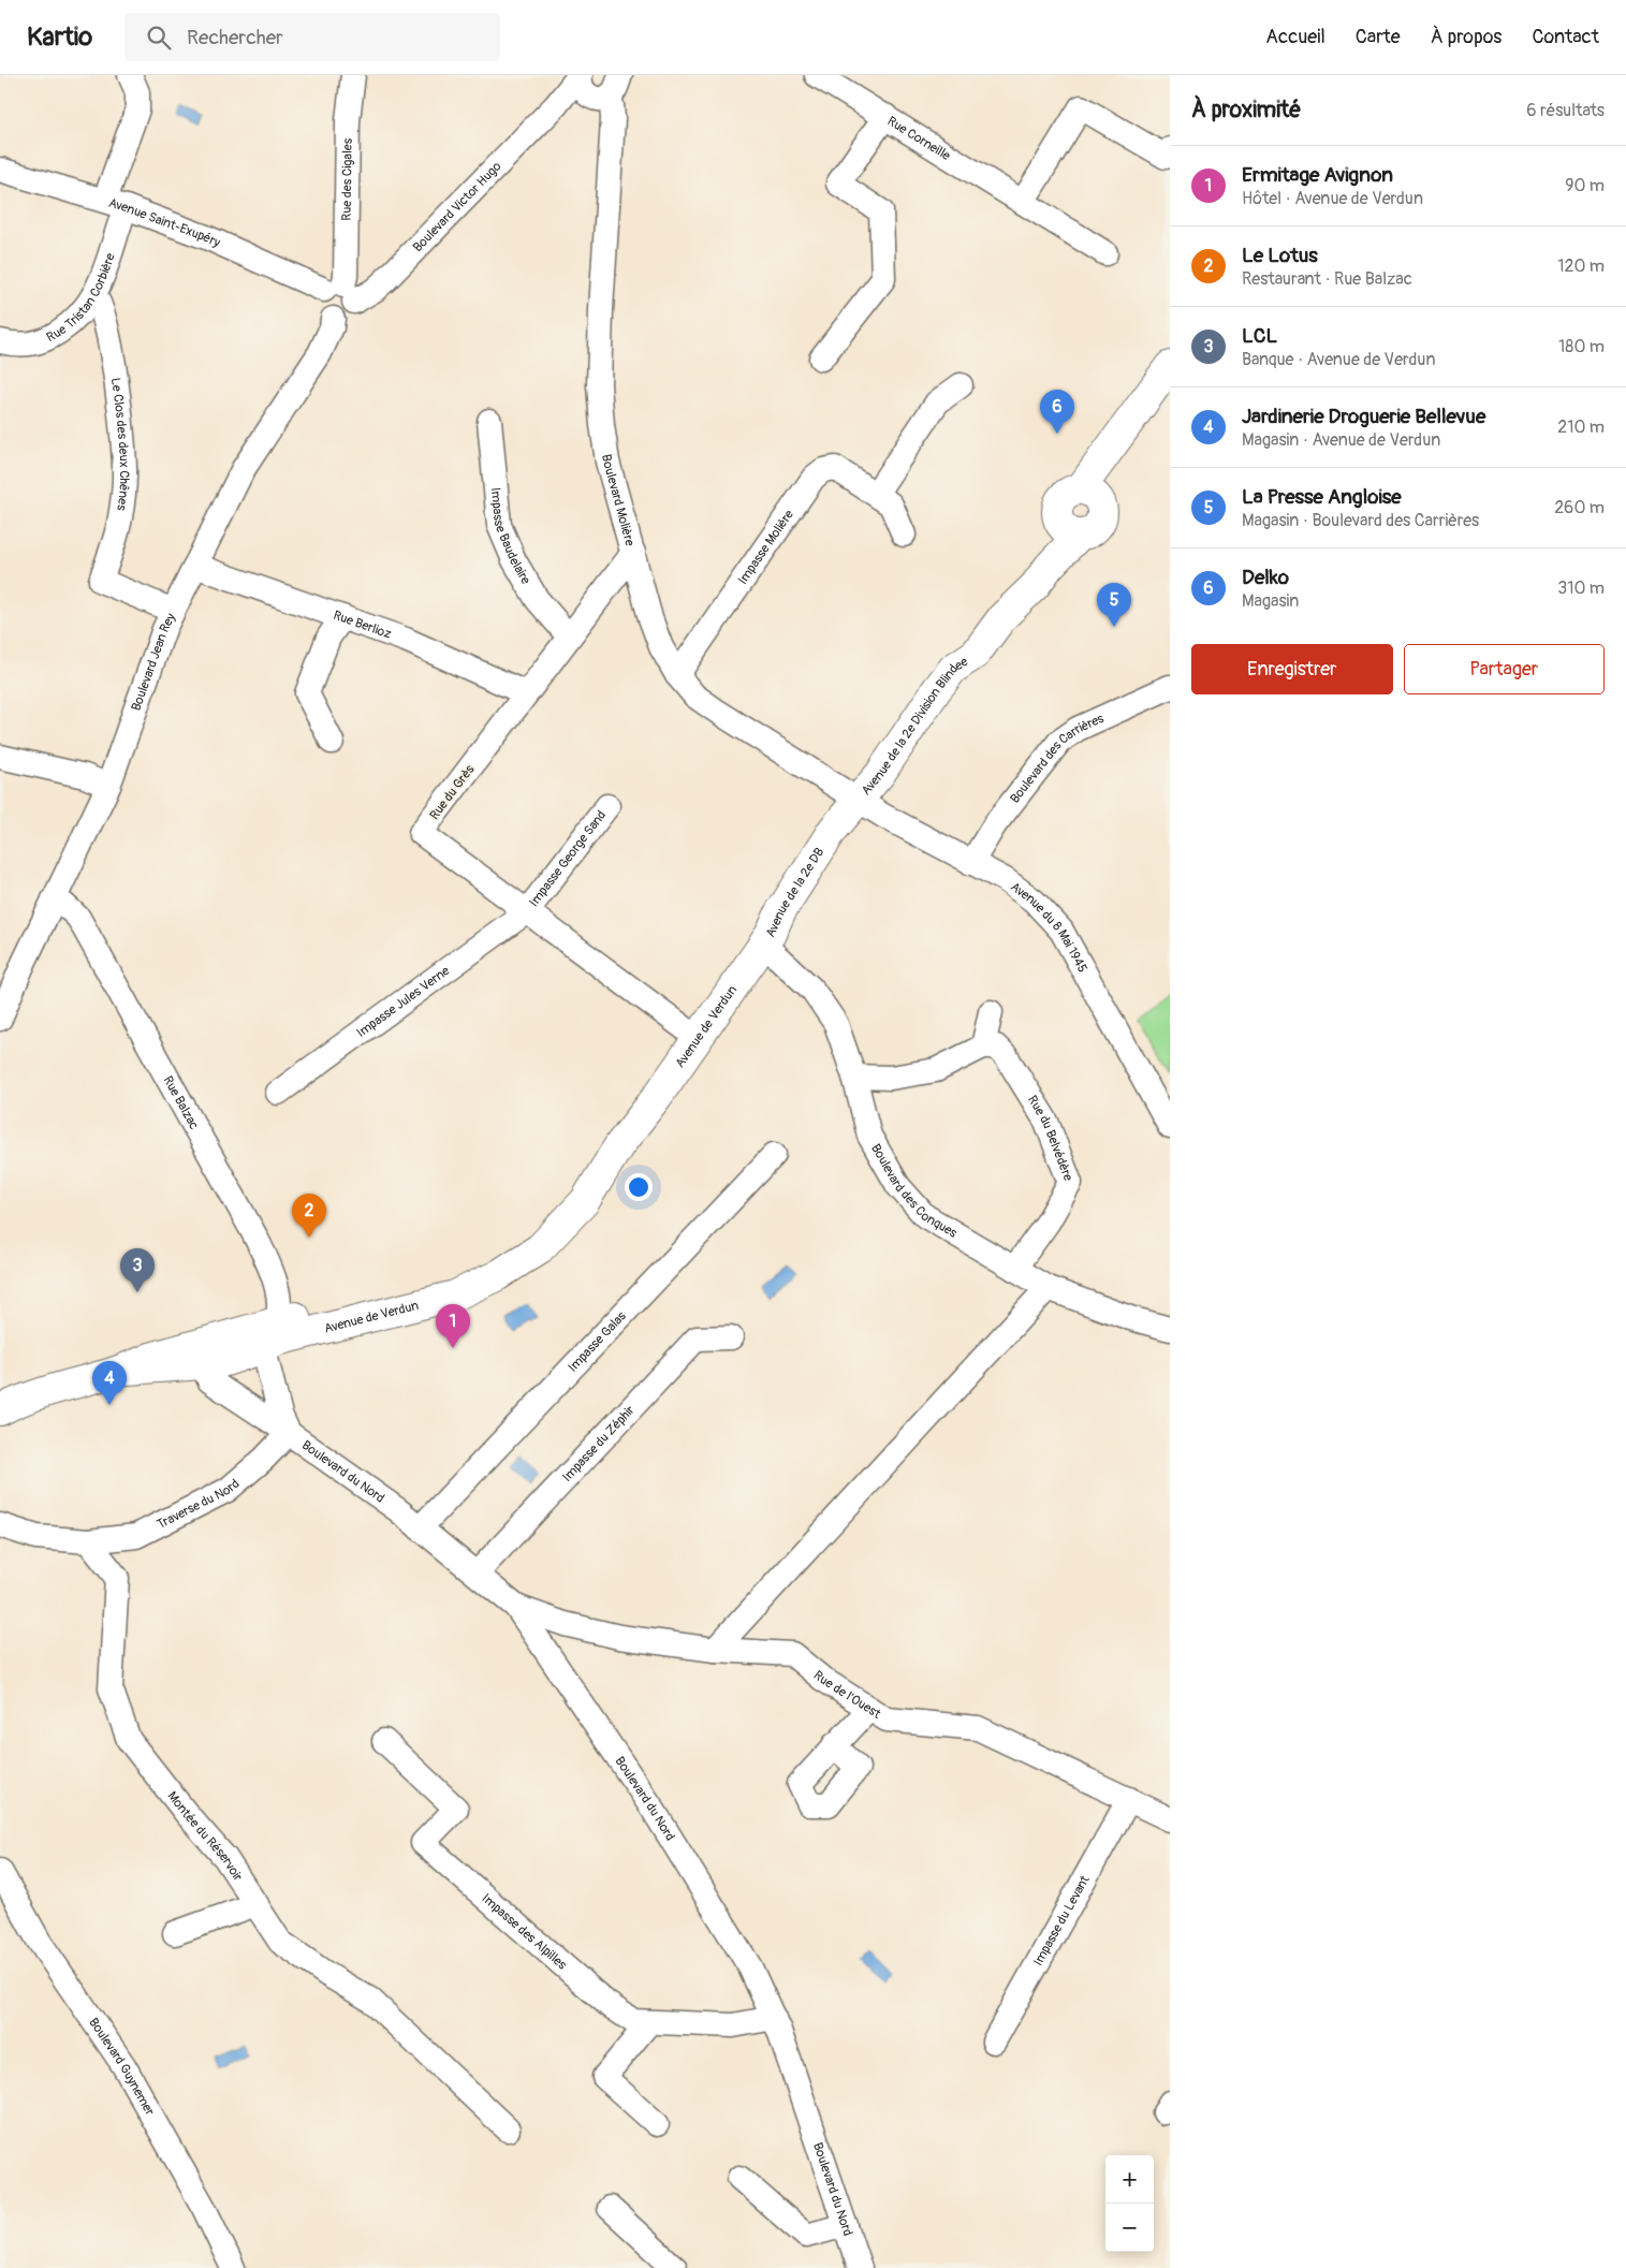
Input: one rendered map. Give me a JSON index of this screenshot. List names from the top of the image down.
{
  "streets": {
    "main road": ["Avenue de la 2e Division Blindee", "Avenue de la 2e DB", "Avenue de Verdun"],
    "street": [
      "Rue Corneille",
      "Rue des Cigales",
      "Boulevard Victor Hugo",
      "Avenue Saint-Exupéry",
      "Rue Tristan Corbière",
      "Le Clos des deux Chênes",
      "Boulevard Molière",
      "Impasse Baudelaire",
      "Impasse Molière",
      "Rue Berlioz",
      "Boulevard Jean Rey",
      "Boulevard des Carrières",
      "Rue du Grès",
      "Impasse George Sand",
      "Avenue du 8 Mai 1945",
      "Impasse Jules Verne",
      "Rue Balzac",
      "Rue du Belvédère",
      "Boulevard des Conques",
      "Impasse Galas",
      "Impasse du Zéphir",
      "Boulevard du Nord",
      "Traverse du Nord",
      "Rue de l'Ouest",
      "Montée du Réservoir",
      "Impasse du Levant",
      "Impasse des Alpilles",
      "Boulevard Guynemer"
    ]
  },
  "crossings": [
    ["Rue des Cigales", "Boulevard Victor Hugo"],
    ["Rue des Cigales", "Avenue Saint-Exupéry"],
    ["Boulevard Victor Hugo", "Avenue Saint-Exupéry"],
    ["Boulevard Victor Hugo", "Boulevard Molière"],
    ["Boulevard Victor Hugo", "Boulevard Jean Rey"],
    ["Avenue Saint-Exupéry", "Rue Tristan Corbière"],
    ["Rue Tristan Corbière", "Le Clos des deux Chênes"],
    ["Le Clos des deux Chênes", "Boulevard Jean Rey"],
    ["Boulevard Molière", "Impasse Molière"],
    ["Boulevard Molière", "Avenue de la 2e Division Blindee"],
    ["Boulevard Molière", "Rue du Grès"],
    ["Boulevard Molière", "Avenue de la 2e DB"],
    ["Boulevard Molière", "Avenue du 8 Mai 1945"],
    ["Impasse Baudelaire", "Rue du Grès"],
    ["Rue Berlioz", "Boulevard Jean Rey"],
    ["Rue Berlioz", "Rue du Grès"],
    ["Boulevard Jean Rey", "Rue Balzac"],
    ["Avenue de la 2e Division Blindee", "Avenue de la 2e DB"],
    ["Avenue de la 2e Division Blindee", "Avenue du 8 Mai 1945"],
    ["Boulevard des Carrières", "Avenue du 8 Mai 1945"],
    ["Rue du Grès", "Impasse George Sand"],
    ["Rue du Grès", "Impasse Jules Verne"],
    ["Rue du Grès", "Avenue de Verdun"],
    ["Impasse George Sand", "Impasse Jules Verne"],
    ["Avenue de la 2e DB", "Avenue du 8 Mai 1945"],
    ["Avenue de la 2e DB", "Avenue de Verdun"],
    ["Avenue de la 2e DB", "Boulevard des Conques"],
    ["Avenue de Verdun", "Rue Balzac"],
    ["Avenue de Verdun", "Boulevard des Conques"],
    ["Avenue de Verdun", "Boulevard du Nord"],
    ["Rue Balzac", "Boulevard du Nord"],
    ["Rue du Belvédère", "Boulevard des Conques"],
    ["Impasse Galas", "Boulevard du Nord"],
    ["Impasse du Zéphir", "Boulevard du Nord"],
    ["Boulevard du Nord", "Traverse du Nord"],
    ["Boulevard du Nord", "Rue de l'Ouest"],
    ["Boulevard du Nord", "Impasse des Alpilles"],
    ["Traverse du Nord", "Montée du Réservoir"],
    ["Rue de l'Ouest", "Impasse du Levant"]
  ],
  "page": {
    "header": "Kartio",
    "search": "Rechercher",
    "nav": [
      "Accueil",
      "Carte",
      "À propos",
      "Contact"
    ],
    "heading": ["À proximité", "6 résultats"],
    "list": [
      {
        "mark": "1",
        "name": "Ermitage Avignon",
        "note": "Hôtel · Avenue de Verdun",
        "value": "90 m"
      },
      {
        "mark": "2",
        "name": "Le Lotus",
        "note": "Restaurant · Rue Balzac",
        "value": "120 m"
      },
      {
        "mark": "3",
        "name": "LCL",
        "note": "Banque · Avenue de Verdun",
        "value": "180 m"
      },
      {
        "mark": "4",
        "name": "Jardinerie Droguerie Bellevue",
        "note": "Magasin · Avenue de Verdun",
        "value": "210 m"
      },
      {
        "mark": "5",
        "name": "La Presse Angloise",
        "note": "Magasin · Boulevard des Carrières",
        "value": "260 m"
      },
      {
        "mark": "6",
        "name": "Delko",
        "note": "Magasin",
        "value": "310 m"
      }
    ],
    "pins": [
      "6",
      "5",
      "2",
      "3",
      "1",
      "4"
    ],
    "buttons": ["Enregistrer", "Partager"],
    "map_buttons": ["+", "−"]
  }
}
